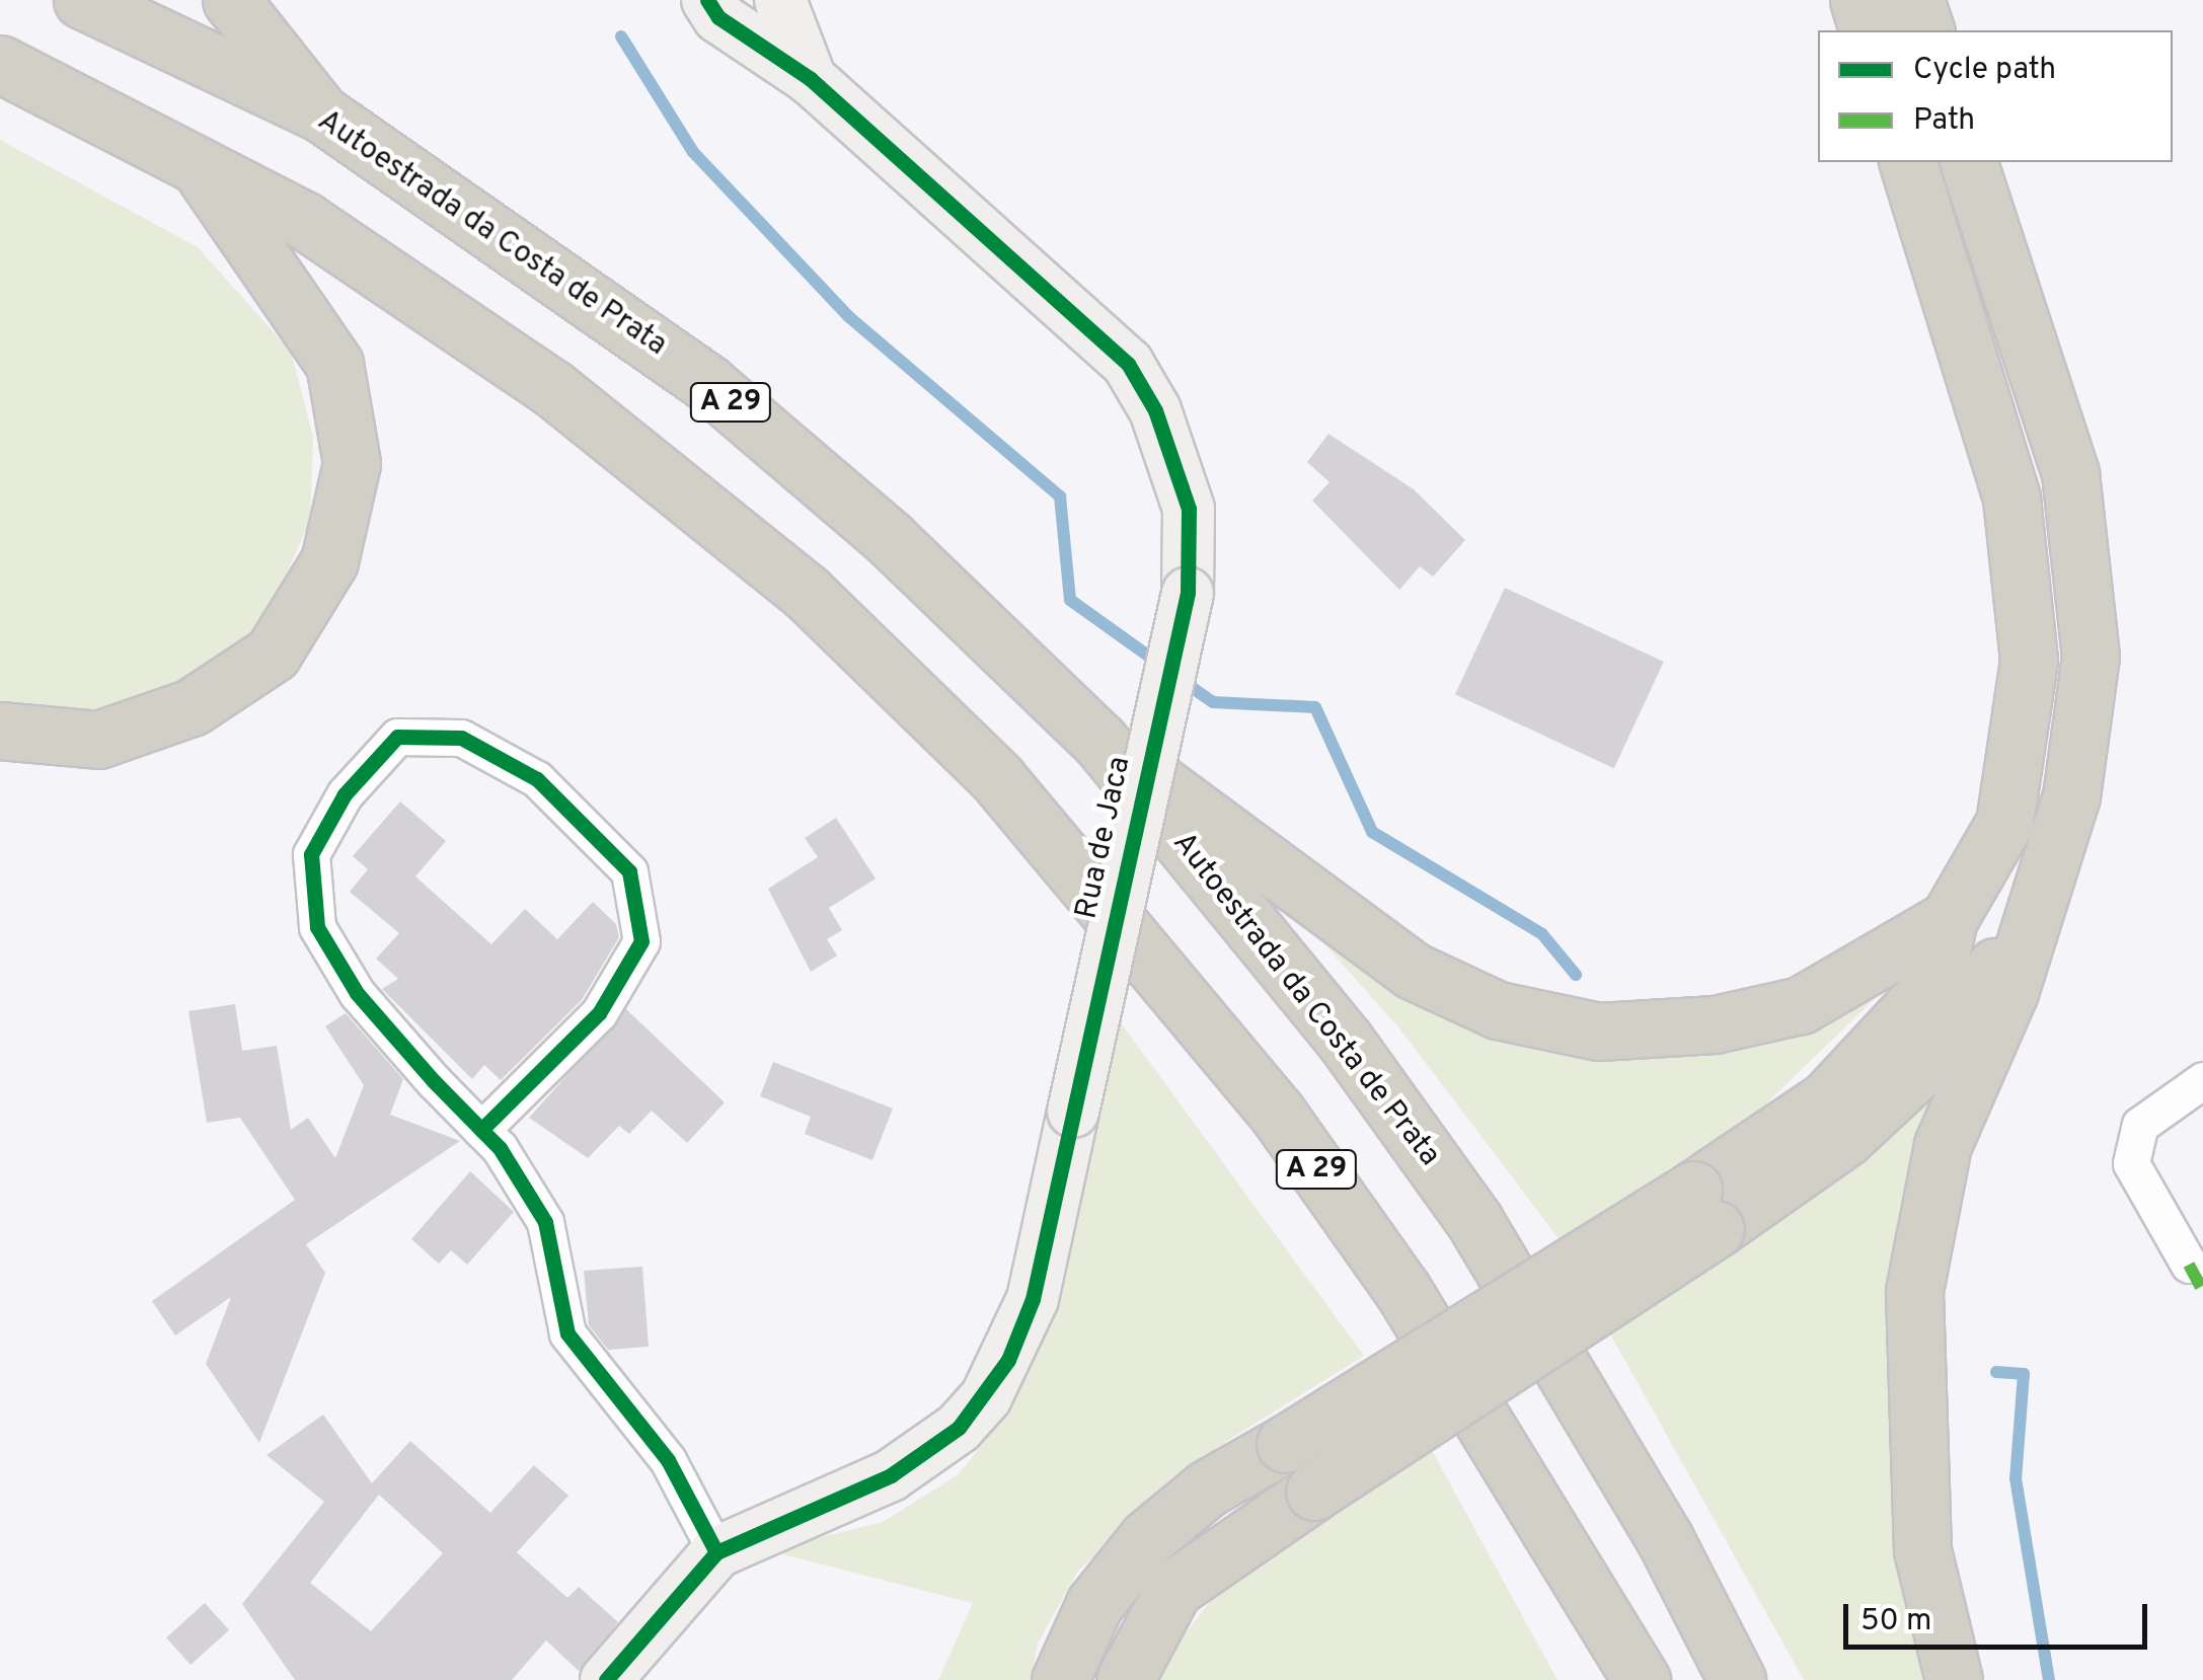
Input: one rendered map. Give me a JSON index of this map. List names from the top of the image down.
{
  "streets": {
    "highway": ["Autoestrada da Costa de Prata", "A 29"],
    "street": ["Rua de Jaca"]
  },
  "legend": ["Cycle path", "Path"],
  "scale_bar": "50 m"
}
